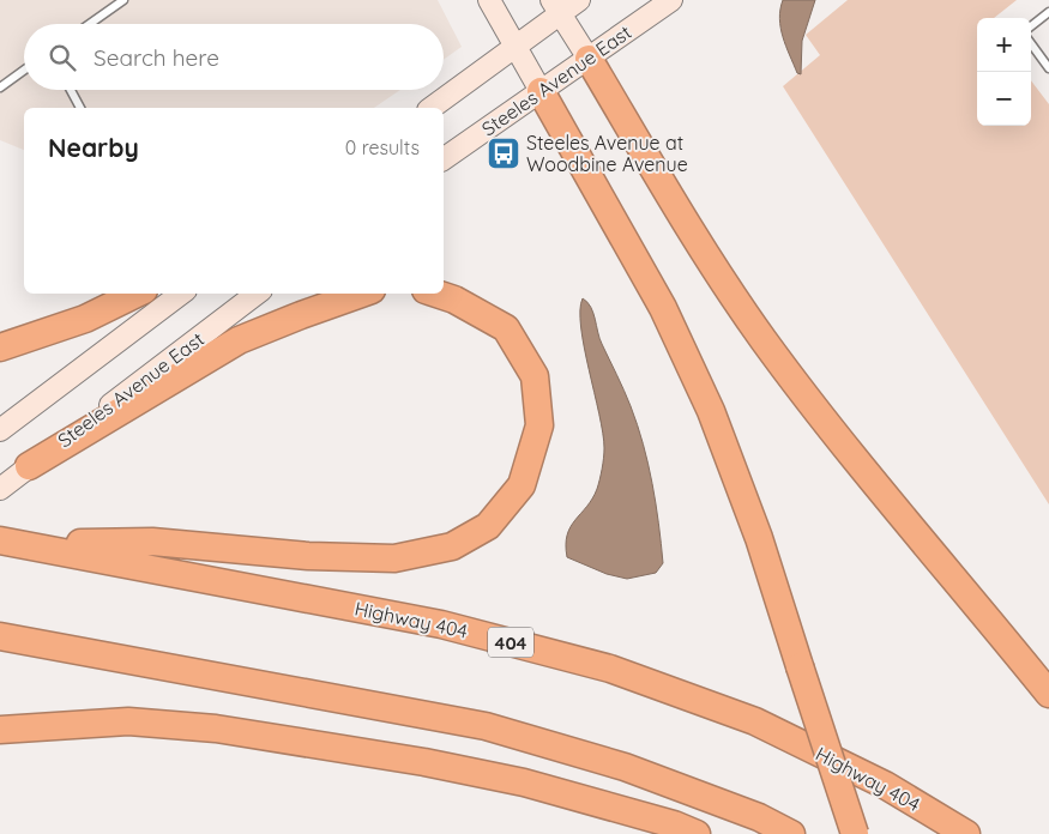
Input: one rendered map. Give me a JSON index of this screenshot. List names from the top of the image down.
{
  "streets": {
    "highway": ["Highway 404", "404"],
    "main road": ["Steeles Avenue East"]
  },
  "places": {
    "bus stop": ["Steeles Avenue at Woodbine Avenue"]
  },
  "page": {
    "map_buttons": ["+", "−"],
    "search": "Search here",
    "heading": ["Nearby", "0 results"]
  }
}
